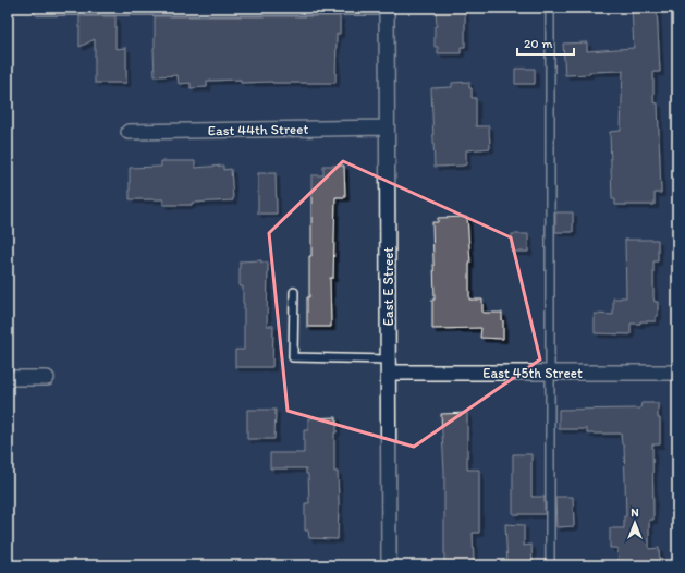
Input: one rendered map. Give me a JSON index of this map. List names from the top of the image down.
{
  "streets": {
    "street": ["East 44th Street", "East E Street", "East 45th Street"]
  },
  "crossings": [
    ["East 44th Street", "East E Street"],
    ["East E Street", "East 45th Street"]
  ],
  "scale_bar": "20 m",
  "north": "top"
}
